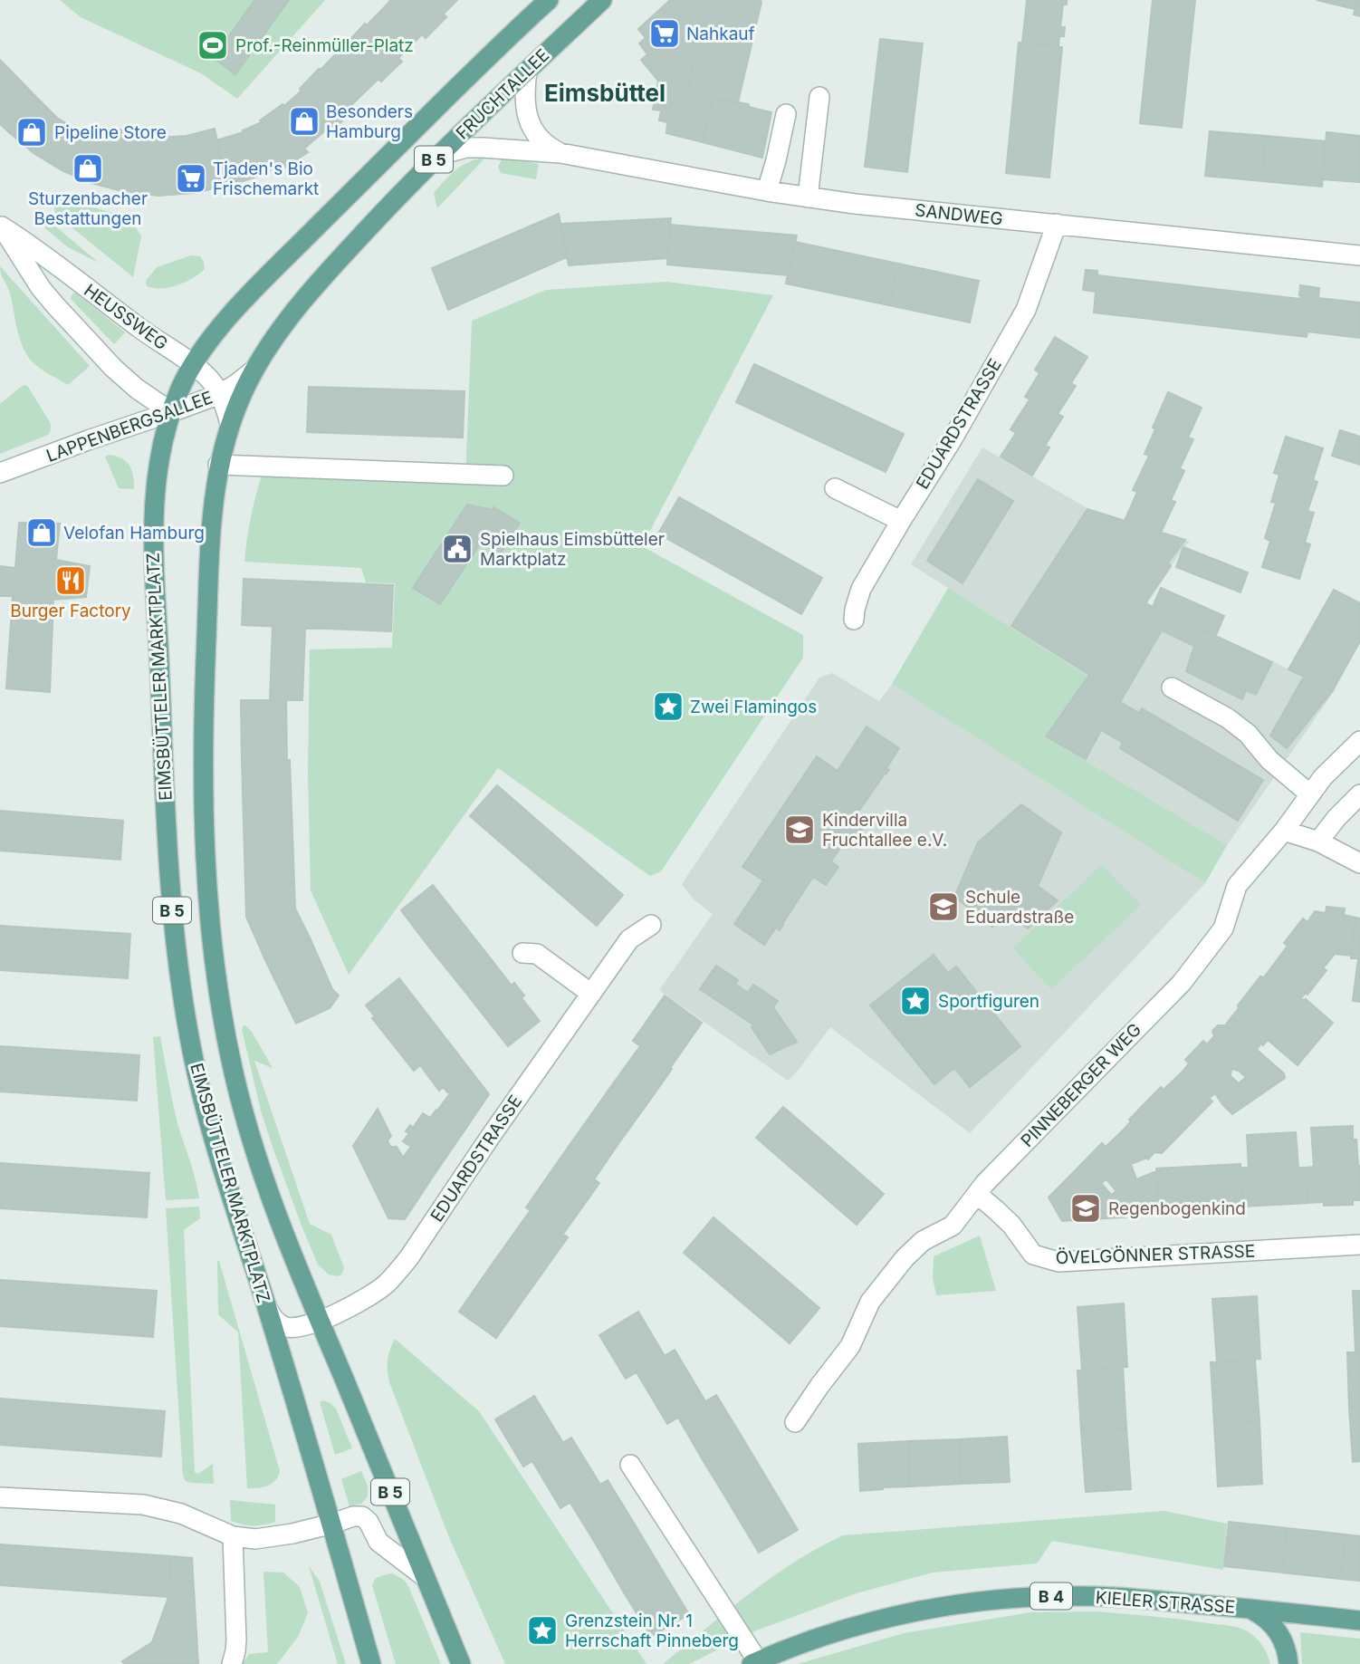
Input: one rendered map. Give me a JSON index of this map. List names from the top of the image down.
{
  "streets": {
    "main road": [
      "FRUCHTALLEE",
      "B 5",
      "EIMSBÜTTELER MARKTPLATZ",
      "B 4",
      "KIELER STRASSE"
    ],
    "street": [
      "SANDWEG",
      "HEUSSWEG",
      "EDUARDSTRASSE",
      "LAPPENBERGSALLEE",
      "PINNEBERGER WEG",
      "ÖVELGÖNNER STRASSE"
    ]
  },
  "crossings": [
    ["FRUCHTALLEE", "SANDWEG"],
    ["FRUCHTALLEE", "EIMSBÜTTELER MARKTPLATZ"],
    ["SANDWEG", "EDUARDSTRASSE"],
    ["HEUSSWEG", "LAPPENBERGSALLEE"],
    ["HEUSSWEG", "EIMSBÜTTELER MARKTPLATZ"],
    ["EDUARDSTRASSE", "EIMSBÜTTELER MARKTPLATZ"],
    ["LAPPENBERGSALLEE", "EIMSBÜTTELER MARKTPLATZ"],
    ["PINNEBERGER WEG", "ÖVELGÖNNER STRASSE"]
  ],
  "districts": ["Eimsbüttel"],
  "places": {
    "supermarket": ["Nahkauf", "Tjaden's Bio Frischemarkt"],
    "sports": ["Prof.-Reinmüller-Platz"],
    "shop": [
      "Besonders Hamburg",
      "Pipeline Store",
      "Sturzenbacher Bestattungen",
      "Velofan Hamburg"
    ],
    "public building": ["Spielhaus Eimsbütteler Marktplatz"],
    "restaurant": ["Burger Factory"],
    "place": ["Zwei Flamingos", "Sportfiguren", "Grenzstein Nr. 1 Herrschaft Pinneberg"],
    "school or university": ["Kindervilla Fruchtallee e.V.", "Schule Eduardstraße", "Regenbogenkind"]
  }
}
